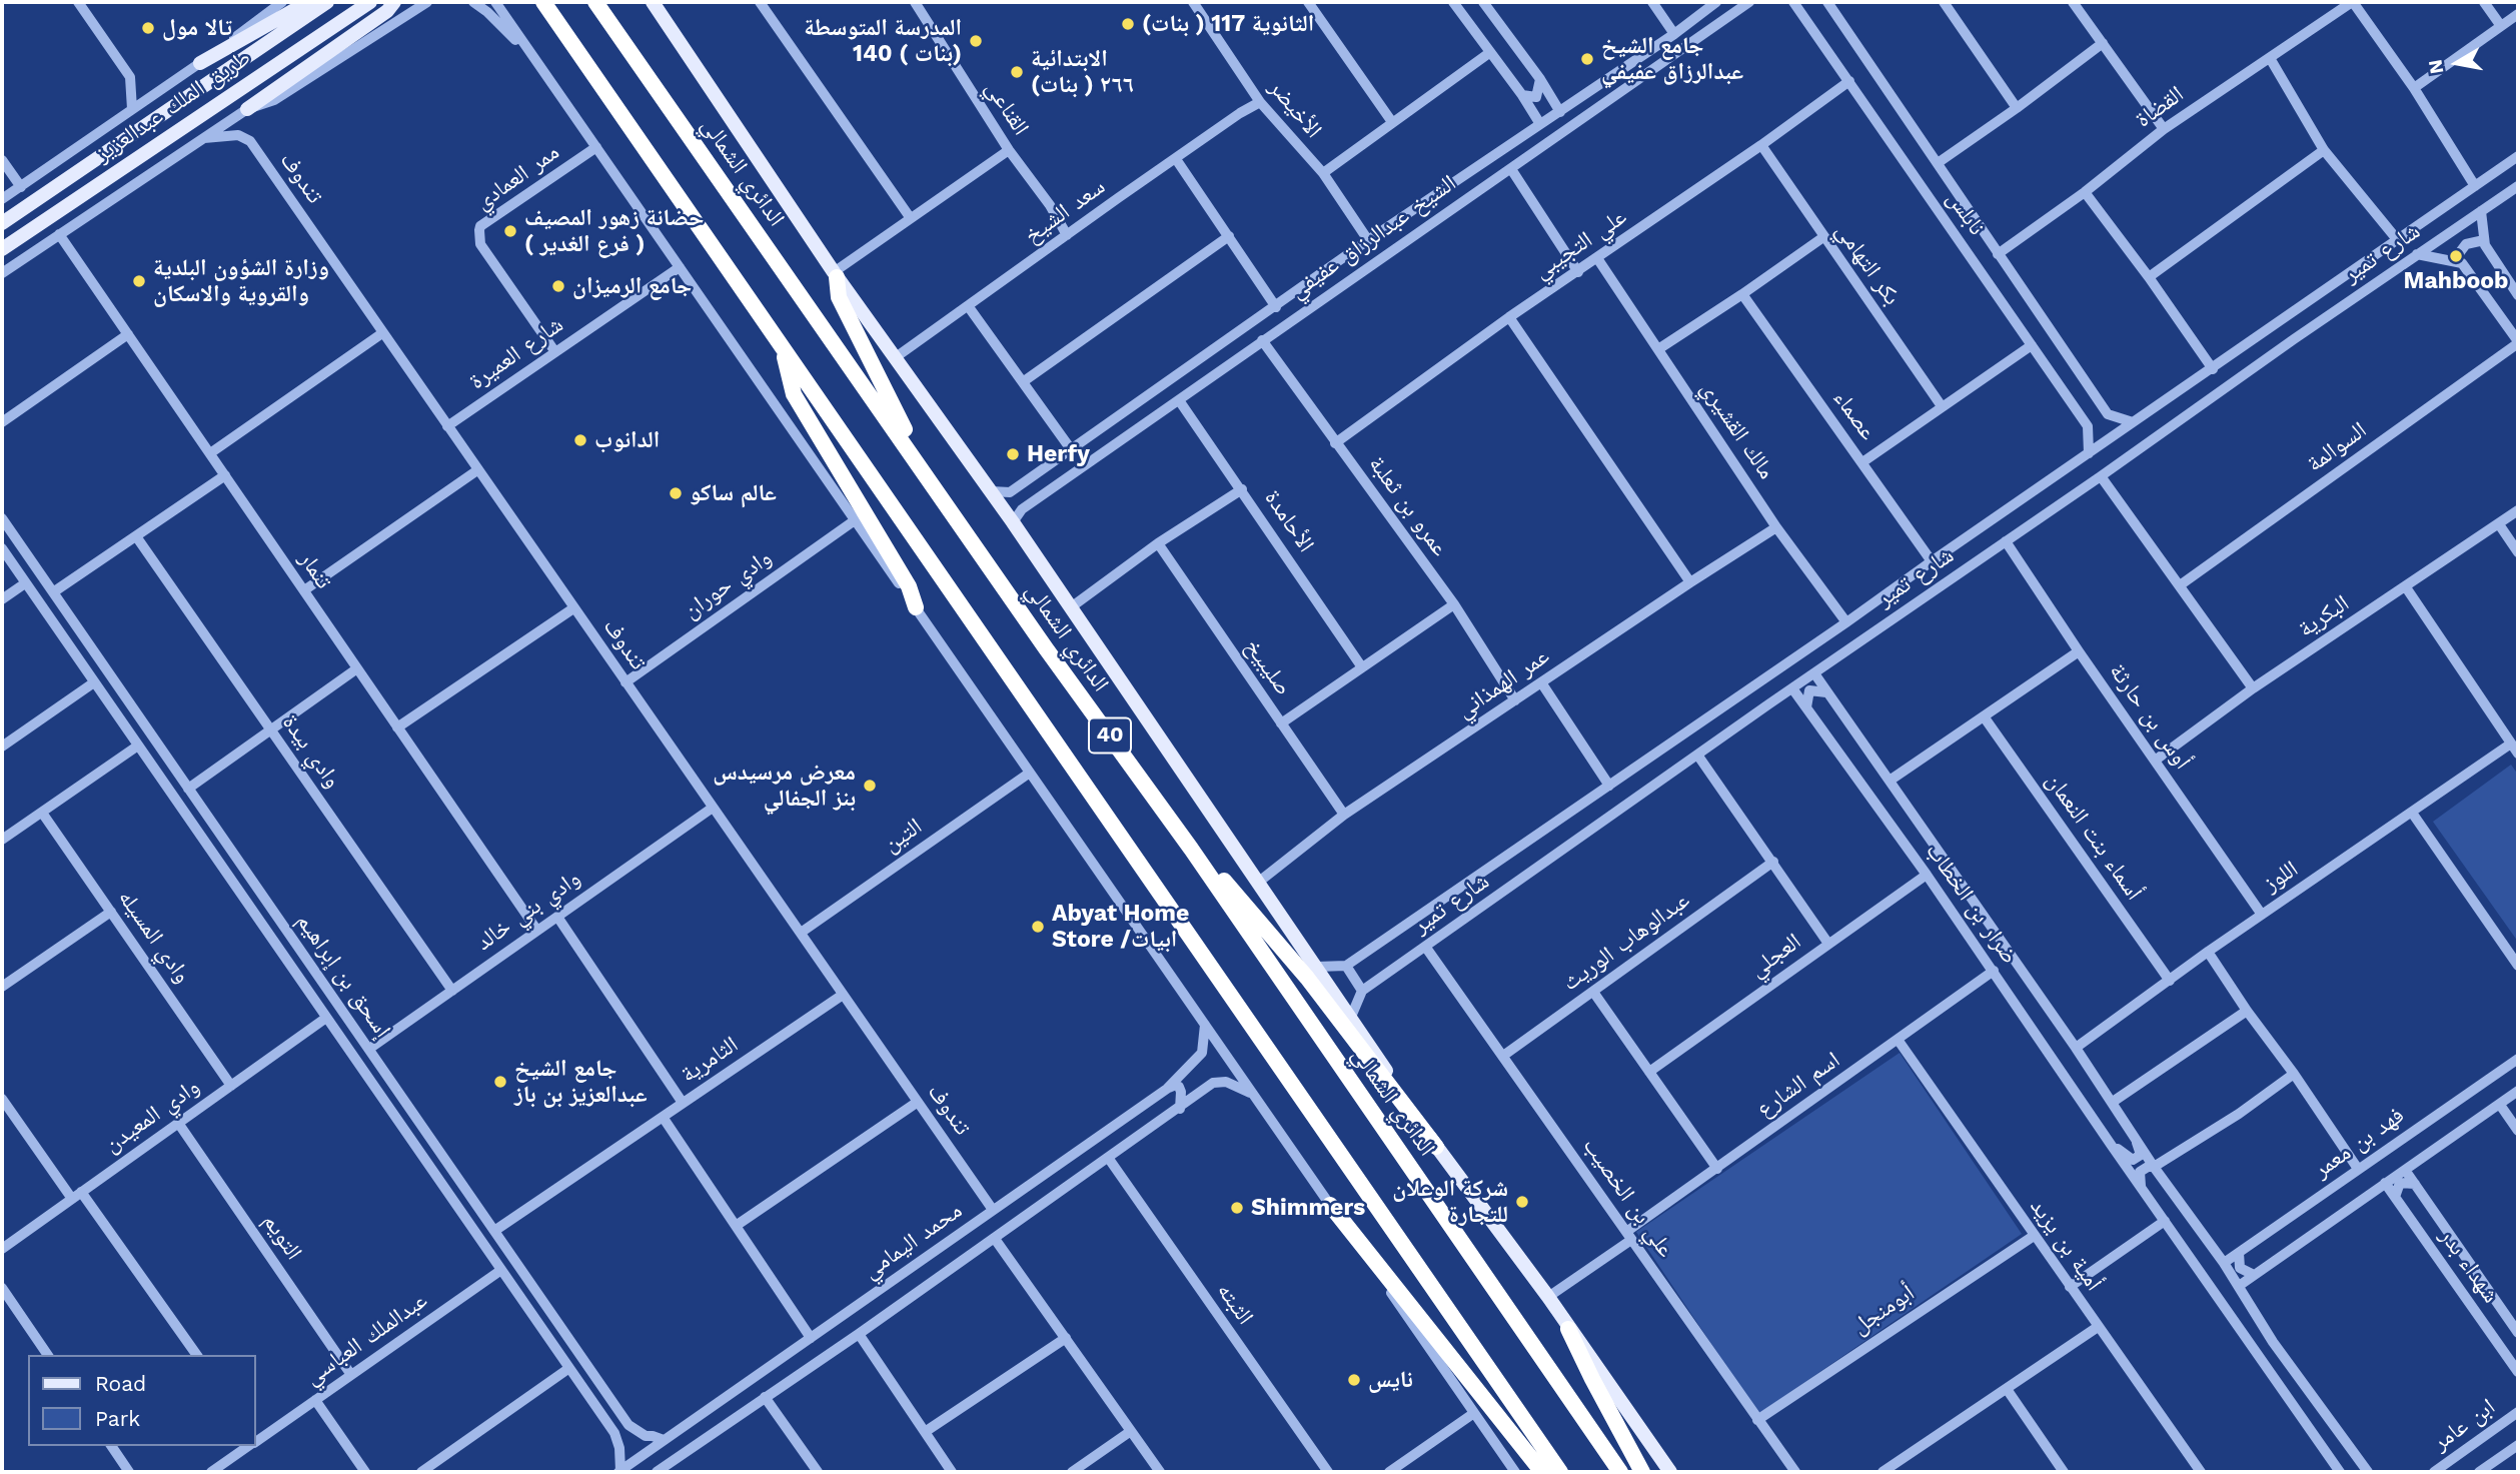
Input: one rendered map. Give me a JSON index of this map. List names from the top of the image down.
{
  "streets": {
    "highway": ["الدائري الشمالي", "40"],
    "main road": ["طريق الملك عبدالعزيز"],
    "street": [
      "القضاة",
      "القناعي",
      "الأخيضر",
      "ممر العمادي",
      "تندوف",
      "سعد الشيخ",
      "نابلس",
      "الشيخ عبدالرزاق عفيفي",
      "علي التجيبي",
      "شارع تمير",
      "بكر التهامي",
      "شارع العميرة",
      "عصماء",
      "مالك القشيري",
      "السوالمة",
      "عمرو بن ثعلبة",
      "الأحامدة",
      "تنمار",
      "وادي حوران",
      "البكرية",
      "صليبيخ",
      "عمر الهمذاني",
      "أوس بن حارثة",
      "وادي بيدة",
      "التين",
      "أسماء بنت النعمان",
      "اللوز",
      "ضرار بن الخطاب",
      "وادي بني خالد",
      "وادي المسيله",
      "عبدالوهاب الوريث",
      "العجلي",
      "إسحق بن إبراهيم",
      "الثامرية",
      "اسم الشارع",
      "وادي المعيدن",
      "فهد بن معمر",
      "علي بن الخصيب",
      "التويم",
      "محمد اليمامي",
      "أمية بن يزيد",
      "شهداء بدر",
      "الثبته",
      "أبومنجل",
      "عبدالملك العباسي",
      "ابن عامر"
    ]
  },
  "crossings": [
    ["القضاة", "نابلس"],
    ["القناعي", "سعد الشيخ"],
    ["الأخيضر", "سعد الشيخ"],
    ["الأخيضر", "الشيخ عبدالرزاق عفيفي"],
    ["الدائري الشمالي", "سعد الشيخ"],
    ["الدائري الشمالي", "الشيخ عبدالرزاق عفيفي"],
    ["الدائري الشمالي", "عمر الهمذاني"],
    ["الدائري الشمالي", "اسم الشارع"],
    ["ممر العمادي", "شارع العميرة"],
    ["تندوف", "شارع العميرة"],
    ["تندوف", "وادي حوران"],
    ["تندوف", "التين"],
    ["تندوف", "وادي بني خالد"],
    ["تندوف", "الثامرية"],
    ["تندوف", "محمد اليمامي"],
    ["نابلس", "علي التجيبي"],
    ["الشيخ عبدالرزاق عفيفي", "عمرو بن ثعلبة"],
    ["الشيخ عبدالرزاق عفيفي", "الأحامدة"],
    ["علي التجيبي", "بكر التهامي"],
    ["علي التجيبي", "مالك القشيري"],
    ["علي التجيبي", "عمرو بن ثعلبة"],
    ["شارع تمير", "أوس بن حارثة"],
    ["شارع تمير", "ضرار بن الخطاب"],
    ["شارع تمير", "علي بن الخصيب"],
    ["مالك القشيري", "عمر الهمذاني"],
    ["عمرو بن ثعلبة", "عمر الهمذاني"],
    ["تنمار", "وادي بني خالد"],
    ["البكرية", "أوس بن حارثة"],
    ["صليبيخ", "عمر الهمذاني"],
    ["أوس بن حارثة", "اللوز"],
    ["وادي بيدة", "وادي بني خالد"],
    ["أسماء بنت النعمان", "اللوز"],
    ["اللوز", "ضرار بن الخطاب"],
    ["ضرار بن الخطاب", "العجلي"],
    ["ضرار بن الخطاب", "اسم الشارع"],
    ["ضرار بن الخطاب", "فهد بن معمر"],
    ["وادي بني خالد", "إسحق بن إبراهيم"],
    ["وادي المسيله", "وادي المعيدن"],
    ["عبدالوهاب الوريث", "علي بن الخصيب"],
    ["إسحق بن إبراهيم", "الثامرية"],
    ["إسحق بن إبراهيم", "وادي المعيدن"],
    ["إسحق بن إبراهيم", "محمد اليمامي"],
    ["إسحق بن إبراهيم", "عبدالملك العباسي"],
    ["اسم الشارع", "علي بن الخصيب"],
    ["اسم الشارع", "أمية بن يزيد"],
    ["وادي المعيدن", "التويم"],
    ["فهد بن معمر", "شهداء بدر"],
    ["علي بن الخصيب", "أبومنجل"],
    ["التويم", "عبدالملك العباسي"],
    ["محمد اليمامي", "الثبته"],
    ["أمية بن يزيد", "أبومنجل"]
  ],
  "places": [
    "الثانوية 117 ( بنات)",
    "تالا مول",
    "المدرسة المتوسطة 140 ( بنات)",
    "جامع الشيخ عبدالرزاق عفيفي",
    "الابتدائية ٢٦٦ ( بنات)",
    "حضانة زهور المصيف ( فرع الغدير )",
    "Mahboob",
    "وزارة الشؤون البلدية والقروية والاسكان",
    "جامع الرميزان",
    "الدانوب",
    "Herfy",
    "عالم ساكو",
    "معرض مرسيدس بنز الجفالي",
    "Abyat Home Store /ابيات",
    "جامع الشيخ عبدالعزيز بن باز",
    "شركة الوعلان للتجارة",
    "Shimmers",
    "نايس"
  ],
  "legend": ["Road", "Park"],
  "north": "left"
}
